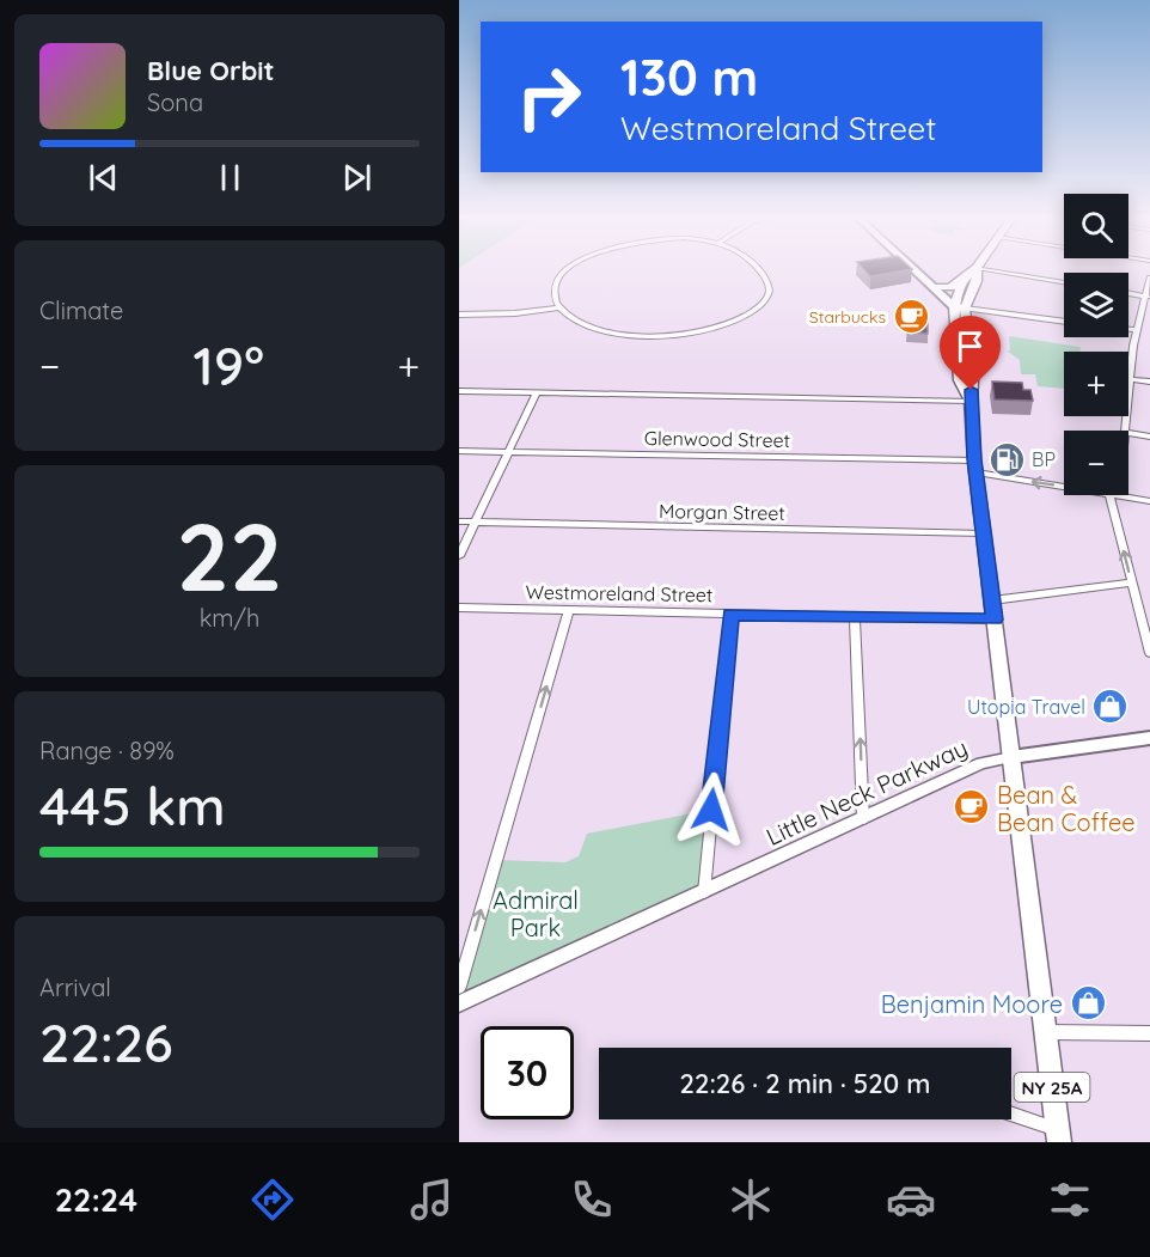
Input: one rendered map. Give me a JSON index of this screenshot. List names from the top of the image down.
{
  "streets": {
    "main road": ["Little Neck Parkway", "NY 25A"],
    "street": ["Glenwood Street", "Morgan Street", "Westmoreland Street"]
  },
  "crossings": [
    ["Glenwood Street", "NY 25A"],
    ["Morgan Street", "NY 25A"],
    ["Westmoreland Street", "NY 25A"],
    ["Little Neck Parkway", "NY 25A"]
  ],
  "parks": ["Admiral Park"],
  "places": {
    "cafe": ["Starbucks", "Bean & Bean Coffee"],
    "fuel station": ["BP"],
    "shop": ["Utopia Travel", "Benjamin Moore"]
  },
  "page": {
    "turn": ["130 m", "Westmoreland Street"],
    "song": ["Blue Orbit", "Sona"],
    "map_buttons": ["+", "−"],
    "tile": [
      "Climate",
      ["22", "km/h"],
      ["Range · 89%", "445 km"],
      ["Arrival", "22:26"]
    ],
    "heat": ["−", "19°", "+"],
    "limit": "30",
    "trip": "22:26 · 2 min · 520 m",
    "tabs": "22:24"
  }
}
